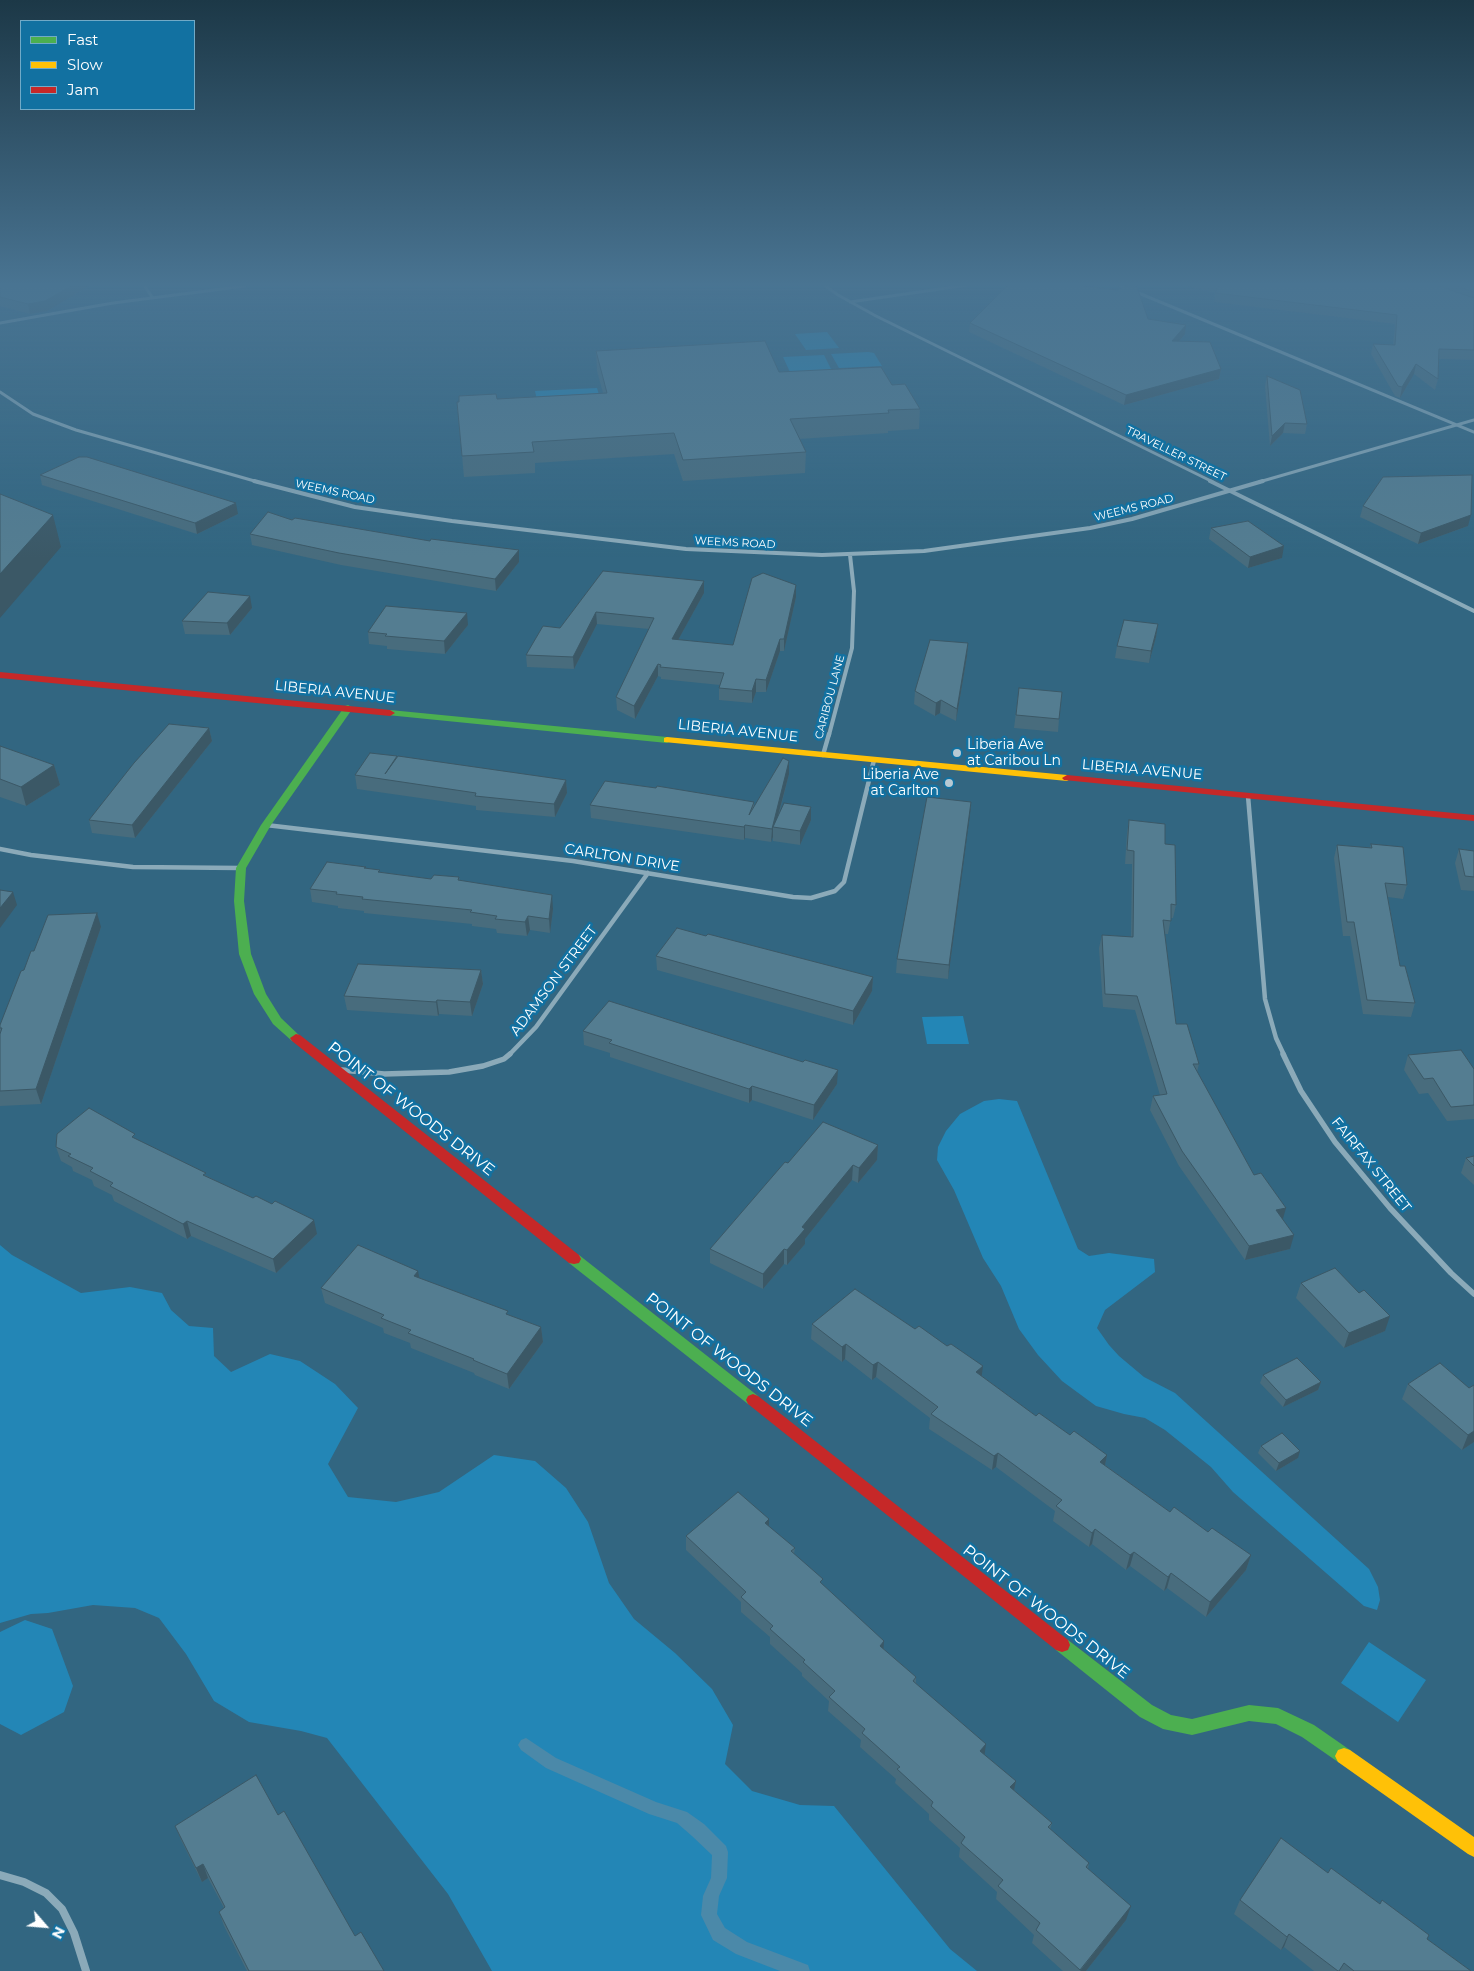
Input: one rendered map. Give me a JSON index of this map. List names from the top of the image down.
{
  "streets": {
    "street": [
      "TRAVELLER STREET",
      "WEEMS ROAD",
      "LIBERIA AVENUE",
      "CARIBOU LANE",
      "CARLTON DRIVE",
      "ADAMSON STREET",
      "POINT OF WOODS DRIVE",
      "FAIRFAX STREET"
    ]
  },
  "crossings": [
    ["TRAVELLER STREET", "WEEMS ROAD"],
    ["WEEMS ROAD", "CARIBOU LANE"],
    ["LIBERIA AVENUE", "CARIBOU LANE"],
    ["LIBERIA AVENUE", "CARLTON DRIVE"],
    ["LIBERIA AVENUE", "POINT OF WOODS DRIVE"],
    ["LIBERIA AVENUE", "FAIRFAX STREET"],
    ["CARLTON DRIVE", "ADAMSON STREET"],
    ["CARLTON DRIVE", "POINT OF WOODS DRIVE"],
    ["ADAMSON STREET", "POINT OF WOODS DRIVE"]
  ],
  "places": ["Liberia Ave at Caribou Ln", "Liberia Ave at Carlton"],
  "legend": ["Fast", "Slow", "Jam"],
  "north": "bottom right"
}
